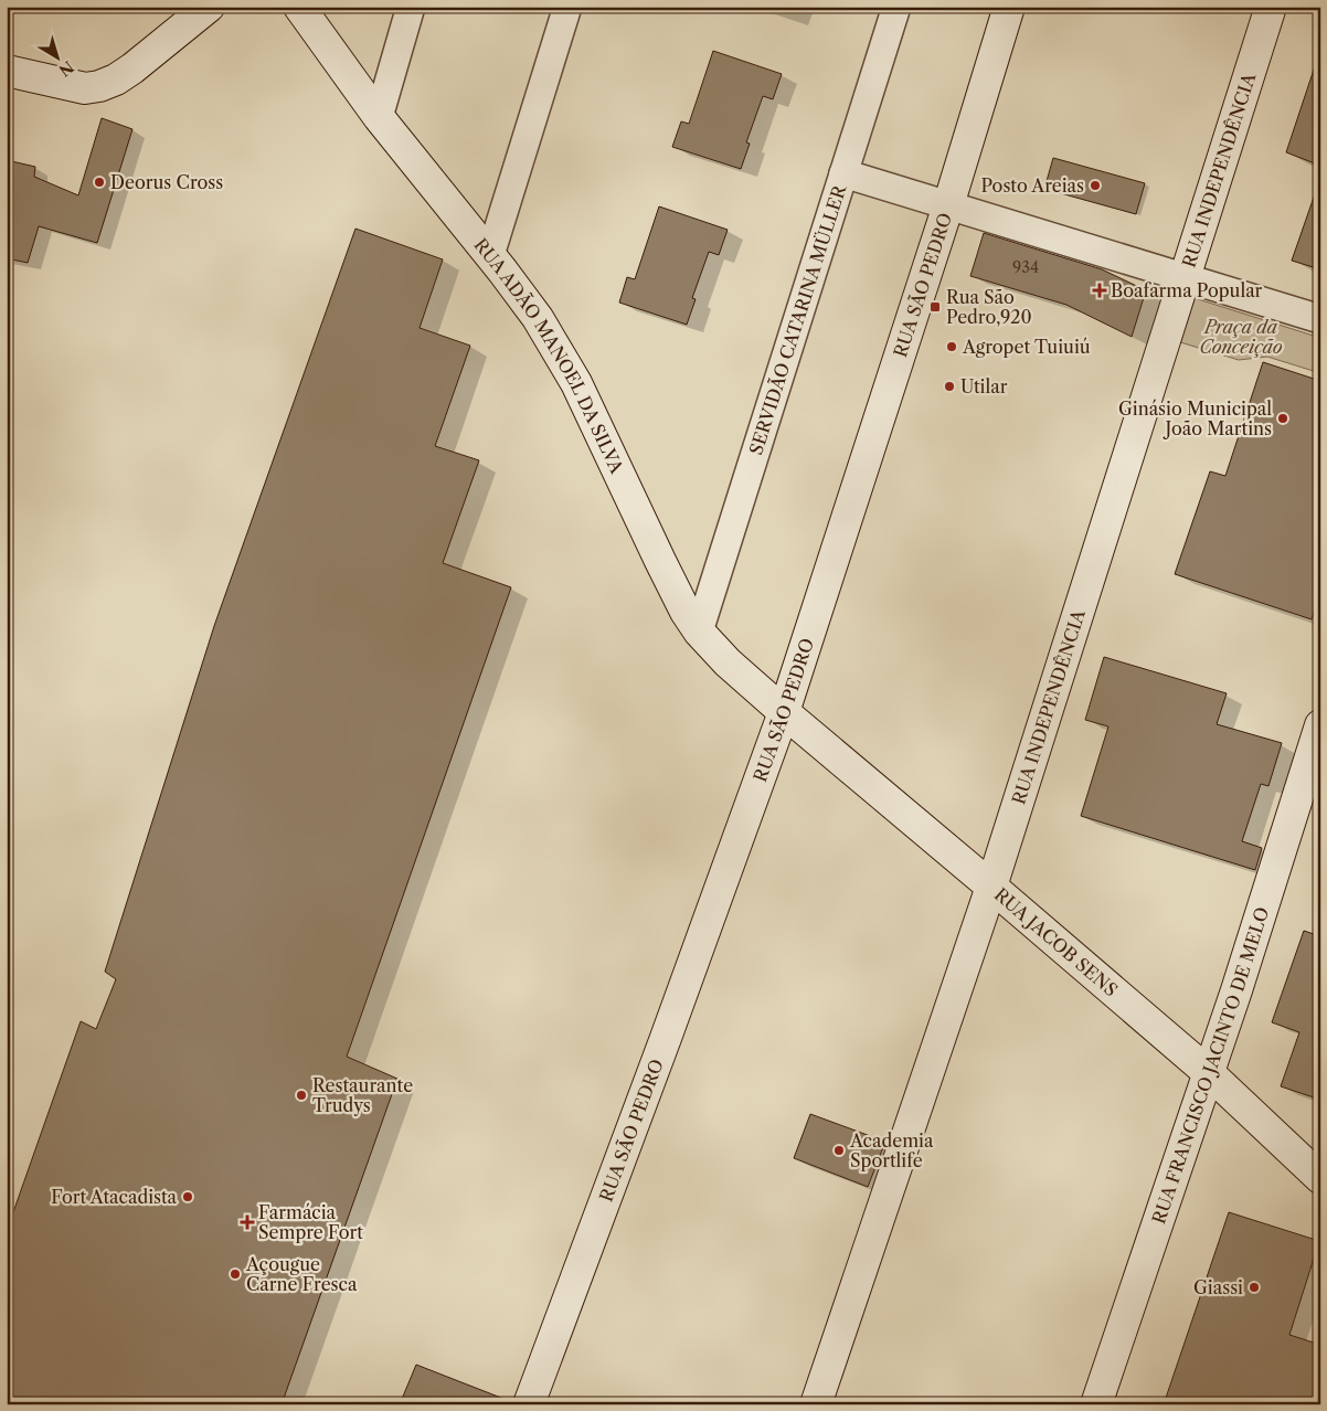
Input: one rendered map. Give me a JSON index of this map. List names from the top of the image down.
{
  "streets": {
    "street": [
      "RUA INDEPENDÊNCIA",
      "RUA SÃO PEDRO",
      "SERVIDÃO CATARINA MÜLLER",
      "RUA ADÃO MANOEL DA SILVA",
      "RUA JACOB SENS",
      "RUA FRANCISCO JACINTO DE MELO"
    ]
  },
  "crossings": [
    ["RUA INDEPENDÊNCIA", "RUA JACOB SENS"],
    ["RUA SÃO PEDRO", "RUA ADÃO MANOEL DA SILVA"],
    ["RUA SÃO PEDRO", "RUA JACOB SENS"],
    ["SERVIDÃO CATARINA MÜLLER", "RUA ADÃO MANOEL DA SILVA"],
    ["RUA ADÃO MANOEL DA SILVA", "RUA JACOB SENS"],
    ["RUA JACOB SENS", "RUA FRANCISCO JACINTO DE MELO"]
  ],
  "parks": ["Praça da Conceição"],
  "places": {
    "other": [
      "Deorus Cross",
      "Posto Areias",
      "Agropet Tuiuiú",
      "Utilar",
      "Ginásio Municipal João Martins",
      "Restaurante Trudys",
      "Academia Sportlife",
      "Fort Atacadista",
      "Açougue Carne Fresca",
      "Giassi"
    ],
    "health": ["Boafarma Popular", "Farmácia Sempre Fort"],
    "transit": ["Rua São Pedro,920"]
  },
  "house_numbers": ["934"],
  "north": "bottom right"
}
